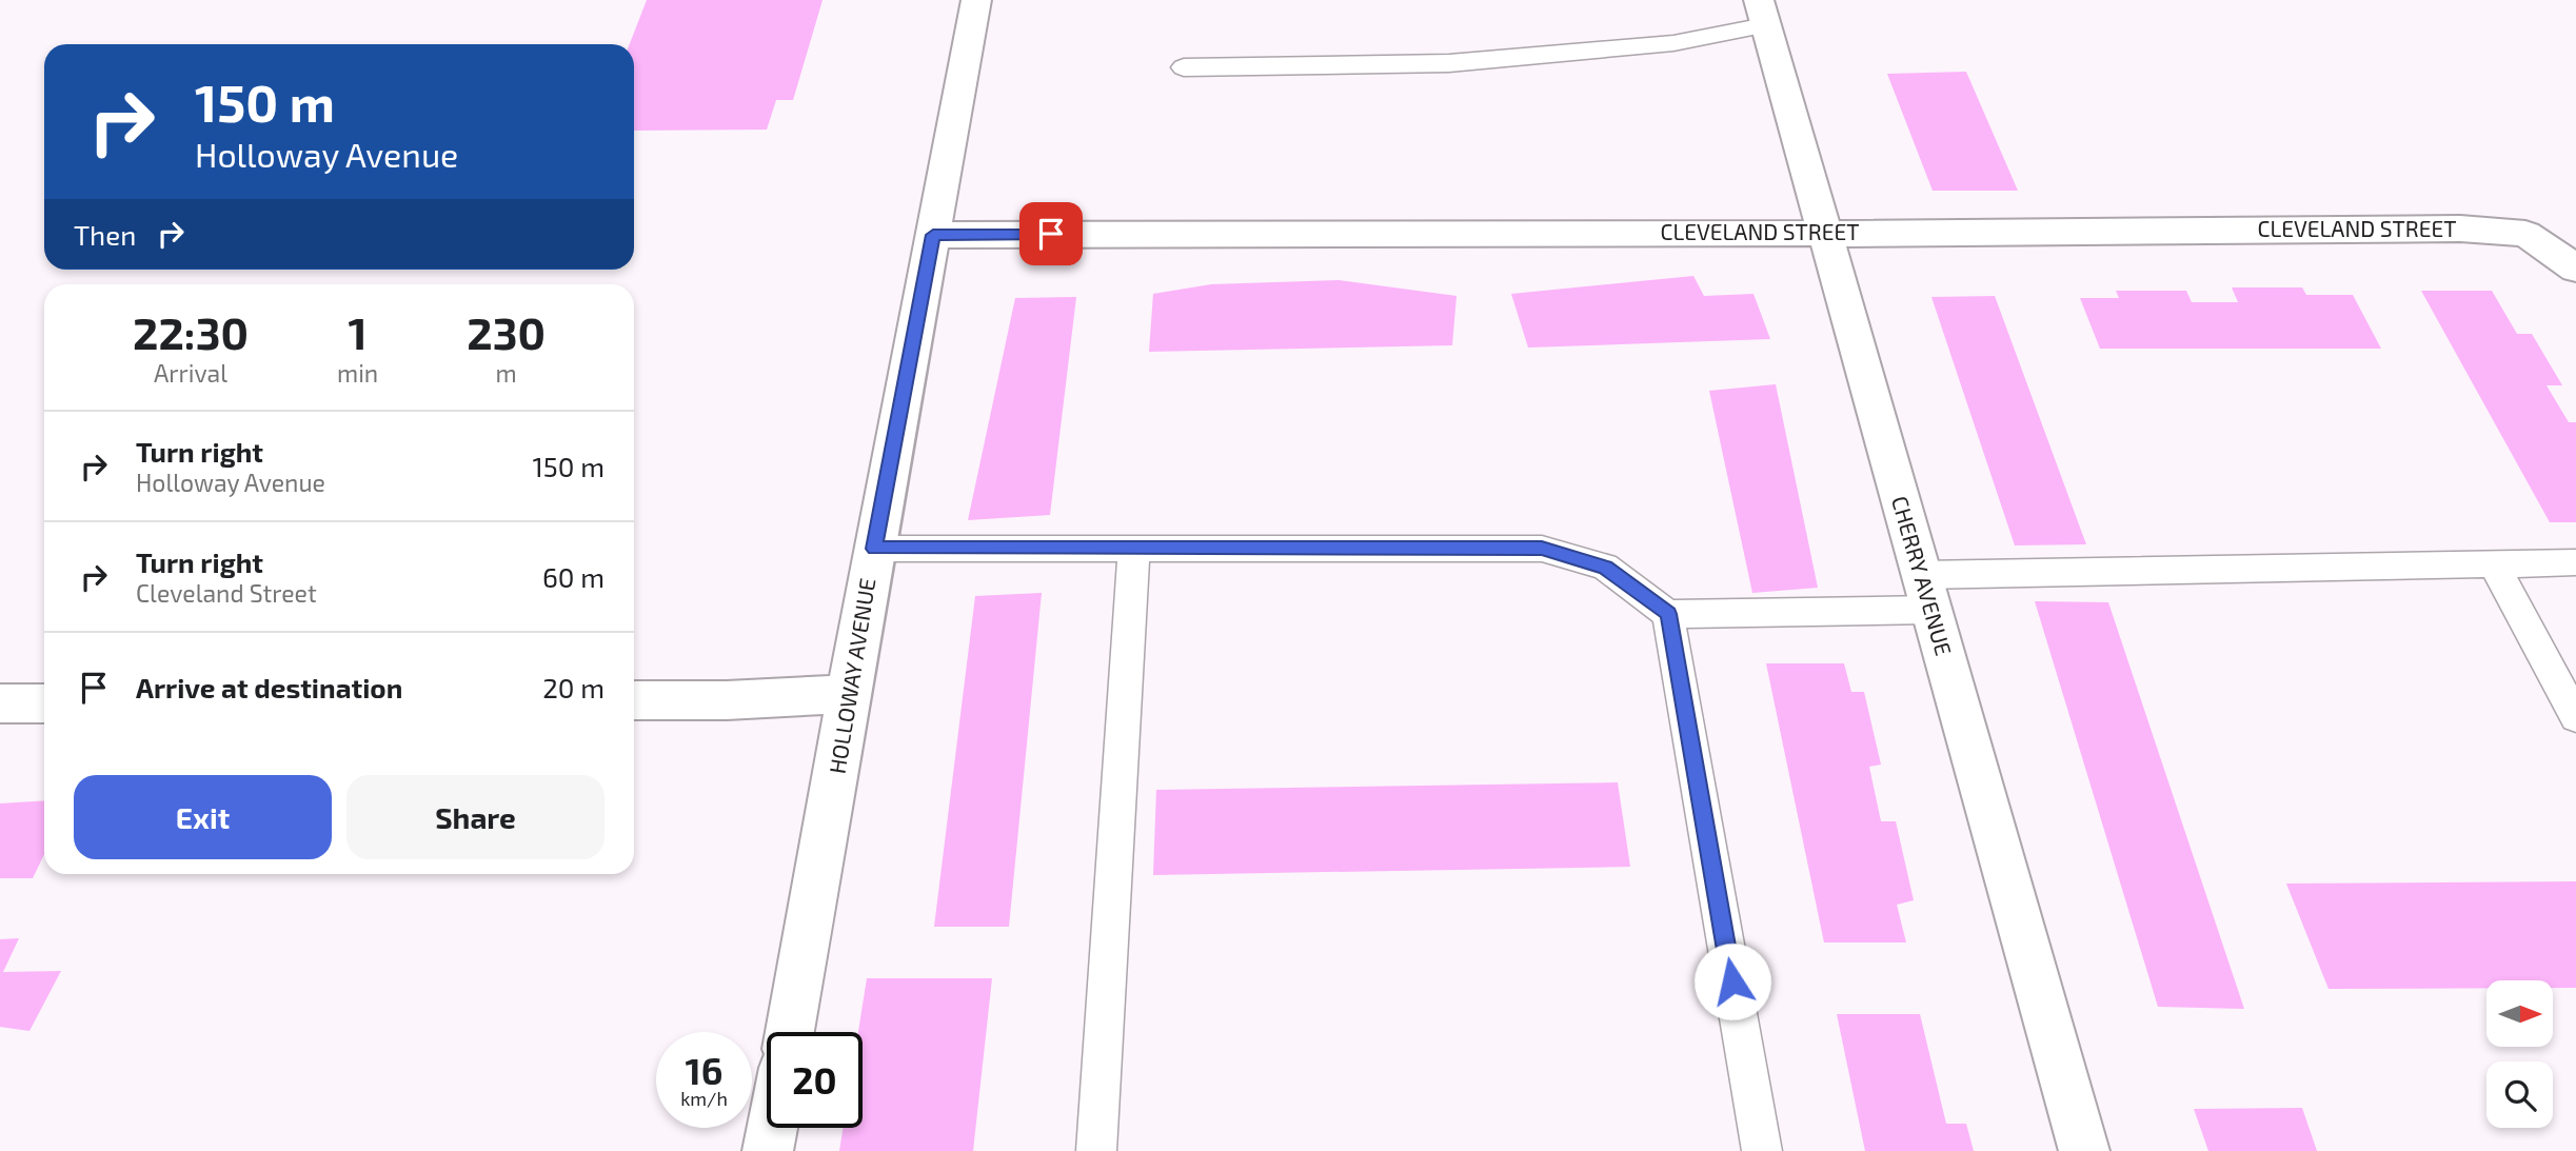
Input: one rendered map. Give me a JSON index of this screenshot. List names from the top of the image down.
{
  "streets": {
    "street": ["CLEVELAND STREET", "CHERRY AVENUE", "HOLLOWAY AVENUE"]
  },
  "crossings": [
    ["CLEVELAND STREET", "CHERRY AVENUE"],
    ["CLEVELAND STREET", "HOLLOWAY AVENUE"]
  ],
  "north": "right",
  "page": {
    "turn": ["150 m", "Holloway Avenue"],
    "then": "Then",
    "eta": [
      "22:30",
      "Arrival",
      "1",
      "min",
      "230",
      "m"
    ],
    "list": [
      {
        "name": "Turn right",
        "note": "Holloway Avenue",
        "value": "150 m"
      },
      {
        "name": "Turn right",
        "note": "Cleveland Street",
        "value": "60 m"
      },
      {
        "name": "Arrive at destination",
        "value": "20 m"
      }
    ],
    "buttons": ["Exit", "Share"],
    "speed": "16 km/h",
    "limit": "20"
  }
}
